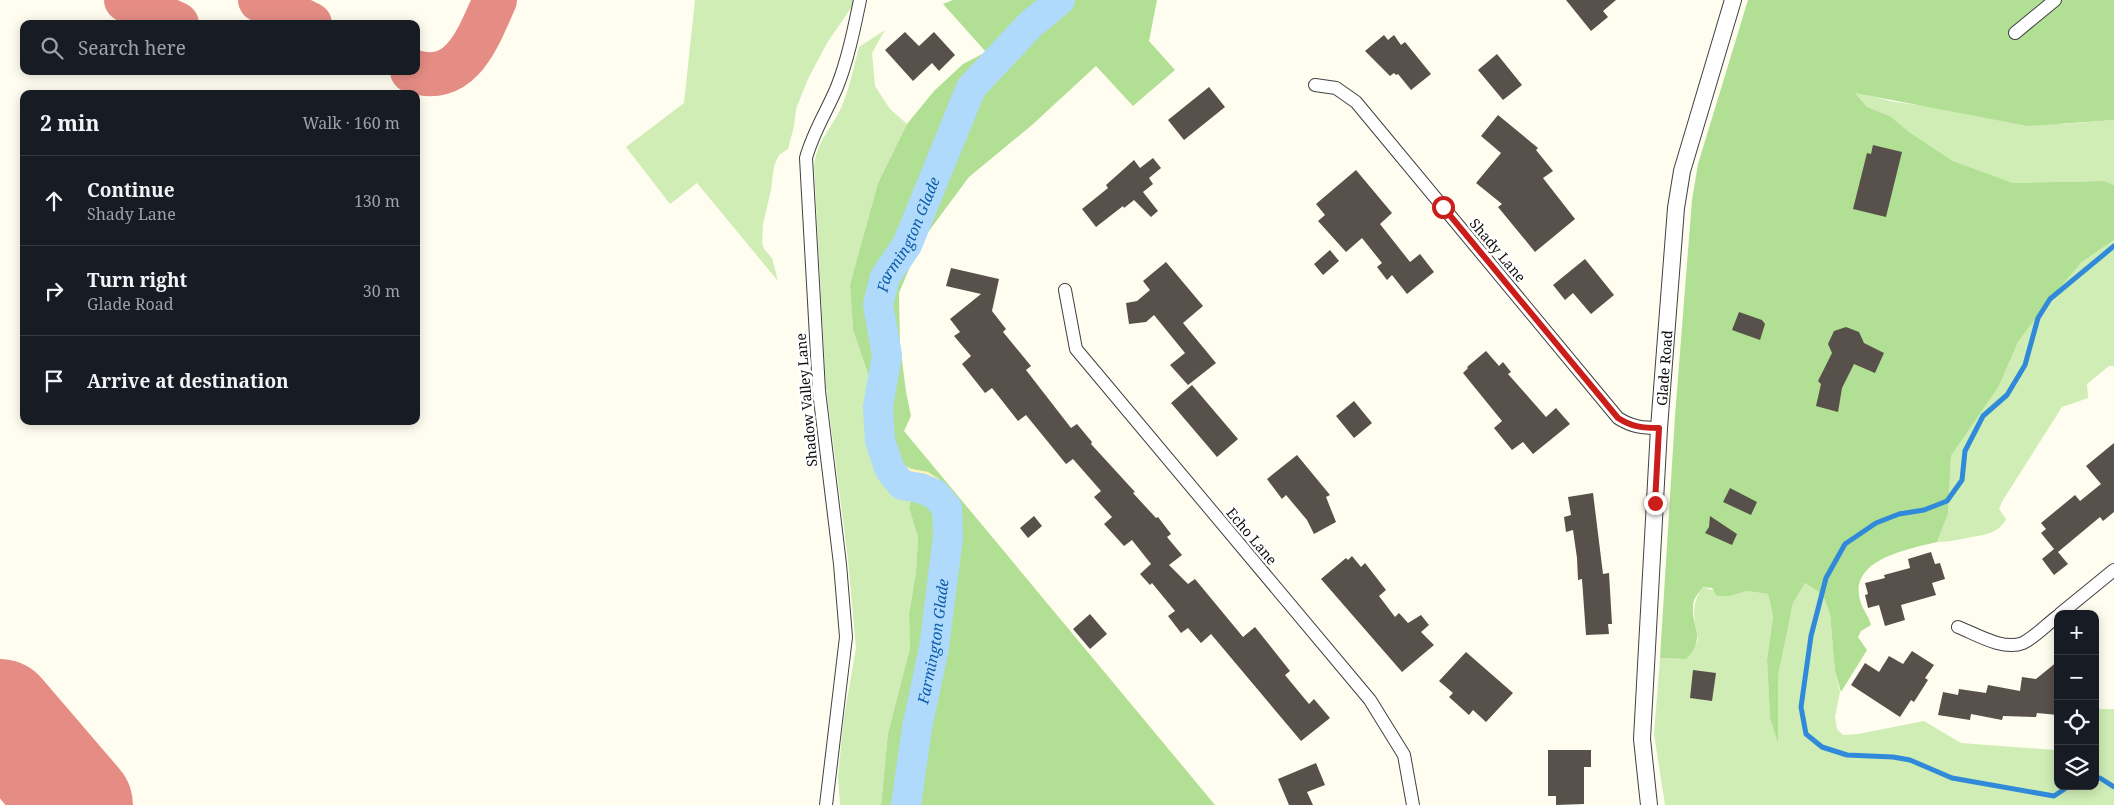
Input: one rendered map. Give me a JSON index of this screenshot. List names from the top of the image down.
{
  "streets": {
    "street": [
      "Shady Lane",
      "Glade Road",
      "Shadow Valley Lane",
      "Echo Lane"
    ]
  },
  "crossings": [
    ["Shady Lane", "Glade Road"]
  ],
  "water": ["Farmington Glade"],
  "page": {
    "search": "Search here",
    "heading": ["2 min", "Walk · 160 m"],
    "list": [
      ["Continue", "Shady Lane", "130 m"],
      ["Turn right", "Glade Road", "30 m"],
      "Arrive at destination"
    ],
    "map_buttons": ["+", "−"]
  }
}
